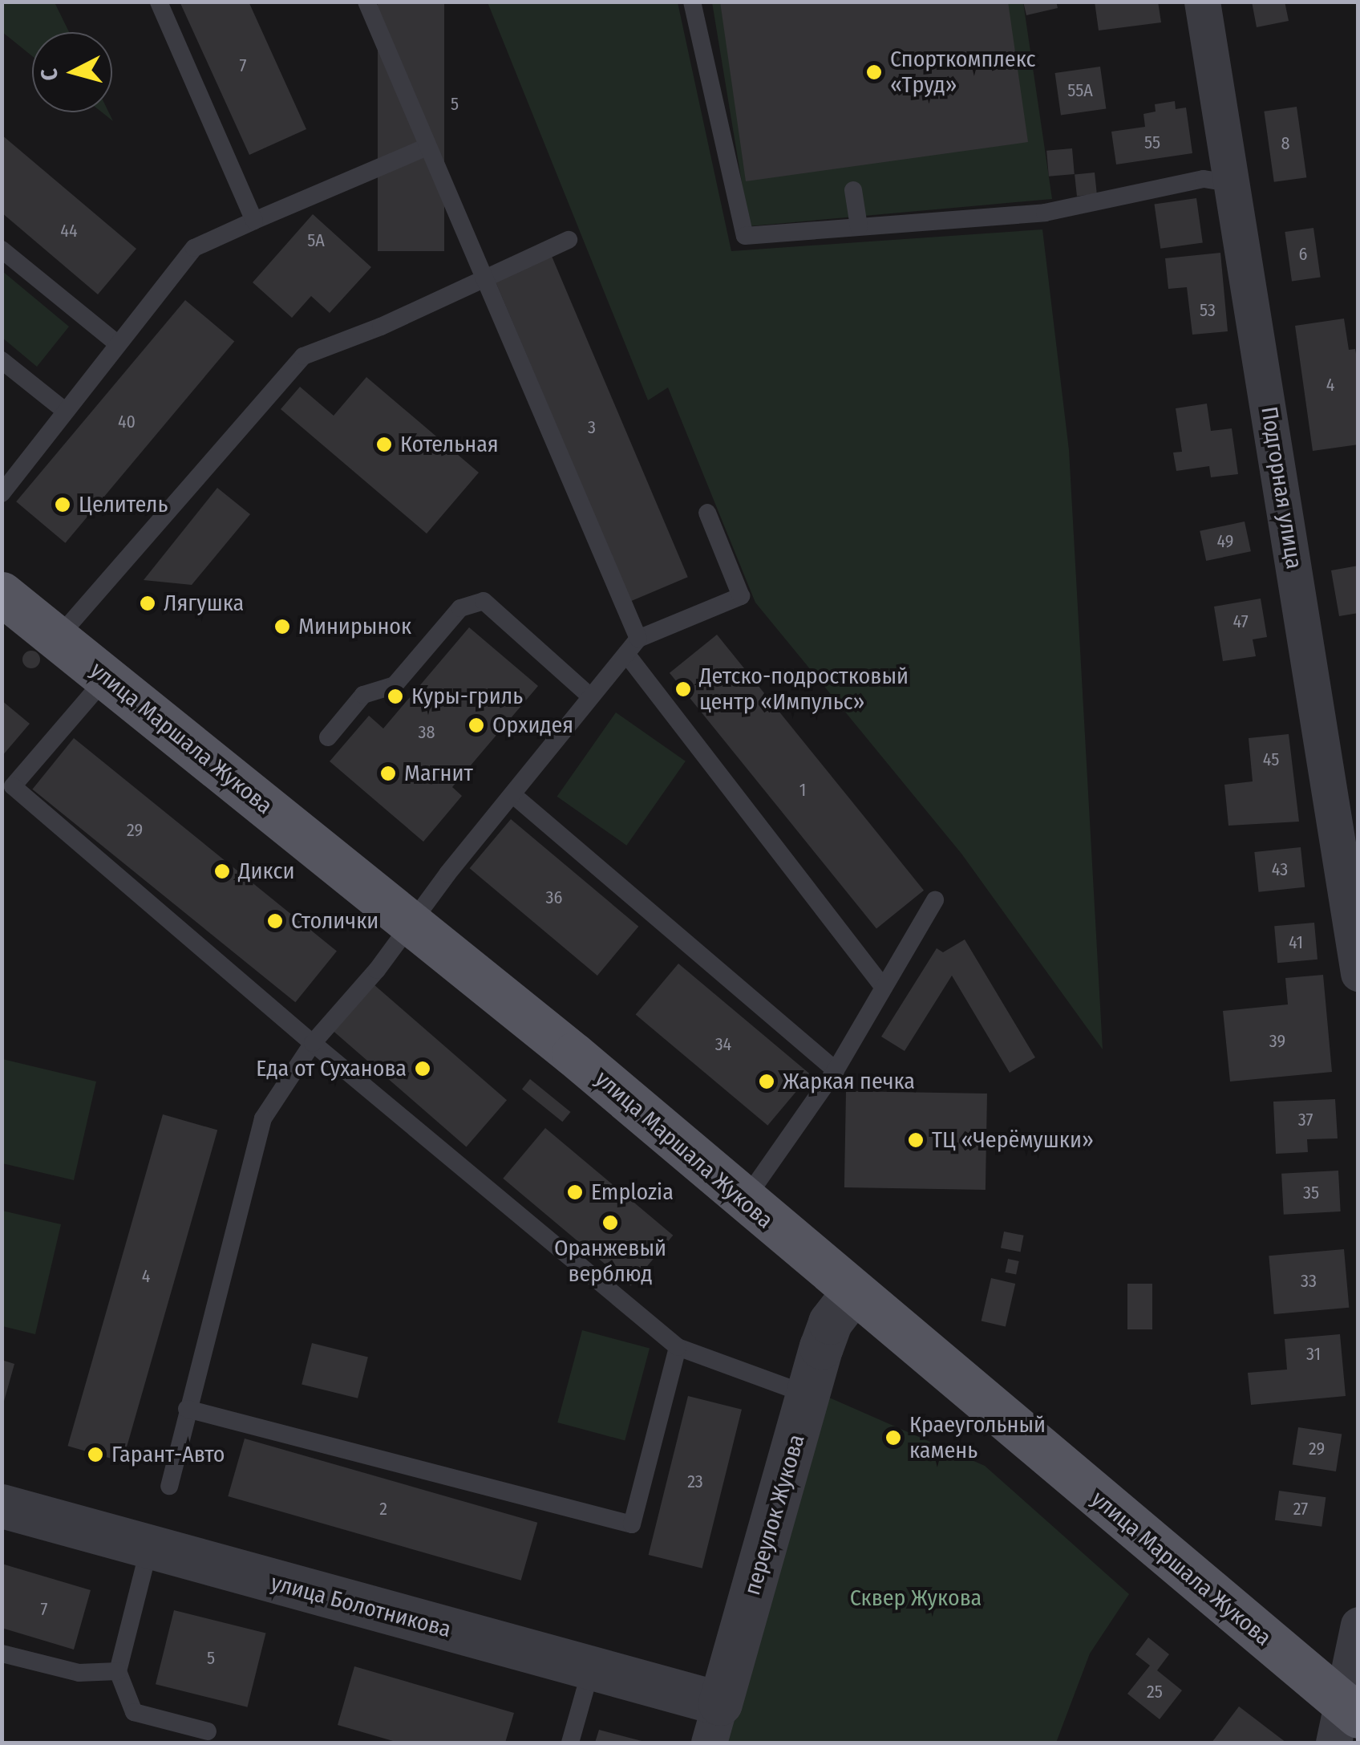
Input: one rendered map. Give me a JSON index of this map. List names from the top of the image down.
{
  "streets": {
    "main road": ["улица Маршала Жукова"],
    "street": ["Подгорная улица", "переулок Жукова", "улица Болотникова"]
  },
  "crossings": [
    ["улица Маршала Жукова", "переулок Жукова"],
    ["переулок Жукова", "улица Болотникова"]
  ],
  "parks": ["Сквер Жукова"],
  "places": [
    "Спорткомплекс «Труд»",
    "Котельная",
    "Целитель",
    "Лягушка",
    "Минирынок",
    "Детско-подростковый центр «Импульс»",
    "Куры-гриль",
    "Орхидея",
    "Магнит",
    "Дикси",
    "Столички",
    "Еда от Суханова",
    "Жаркая печка",
    "ТЦ «Черёмушки»",
    "Emplozia",
    "Оранжевый верблюд",
    "Краеугольный камень",
    "Гарант-Авто"
  ],
  "house_numbers": [
    "7",
    "55А",
    "5",
    "55",
    "8",
    "44",
    "5А",
    "6",
    "53",
    "4",
    "40",
    "3",
    "49",
    "47",
    "38",
    "45",
    "1",
    "29",
    "43",
    "36",
    "41",
    "39",
    "34",
    "37",
    "35",
    "4",
    "33",
    "31",
    "29",
    "23",
    "2",
    "27",
    "7",
    "5",
    "25"
  ],
  "north": "left"
}
